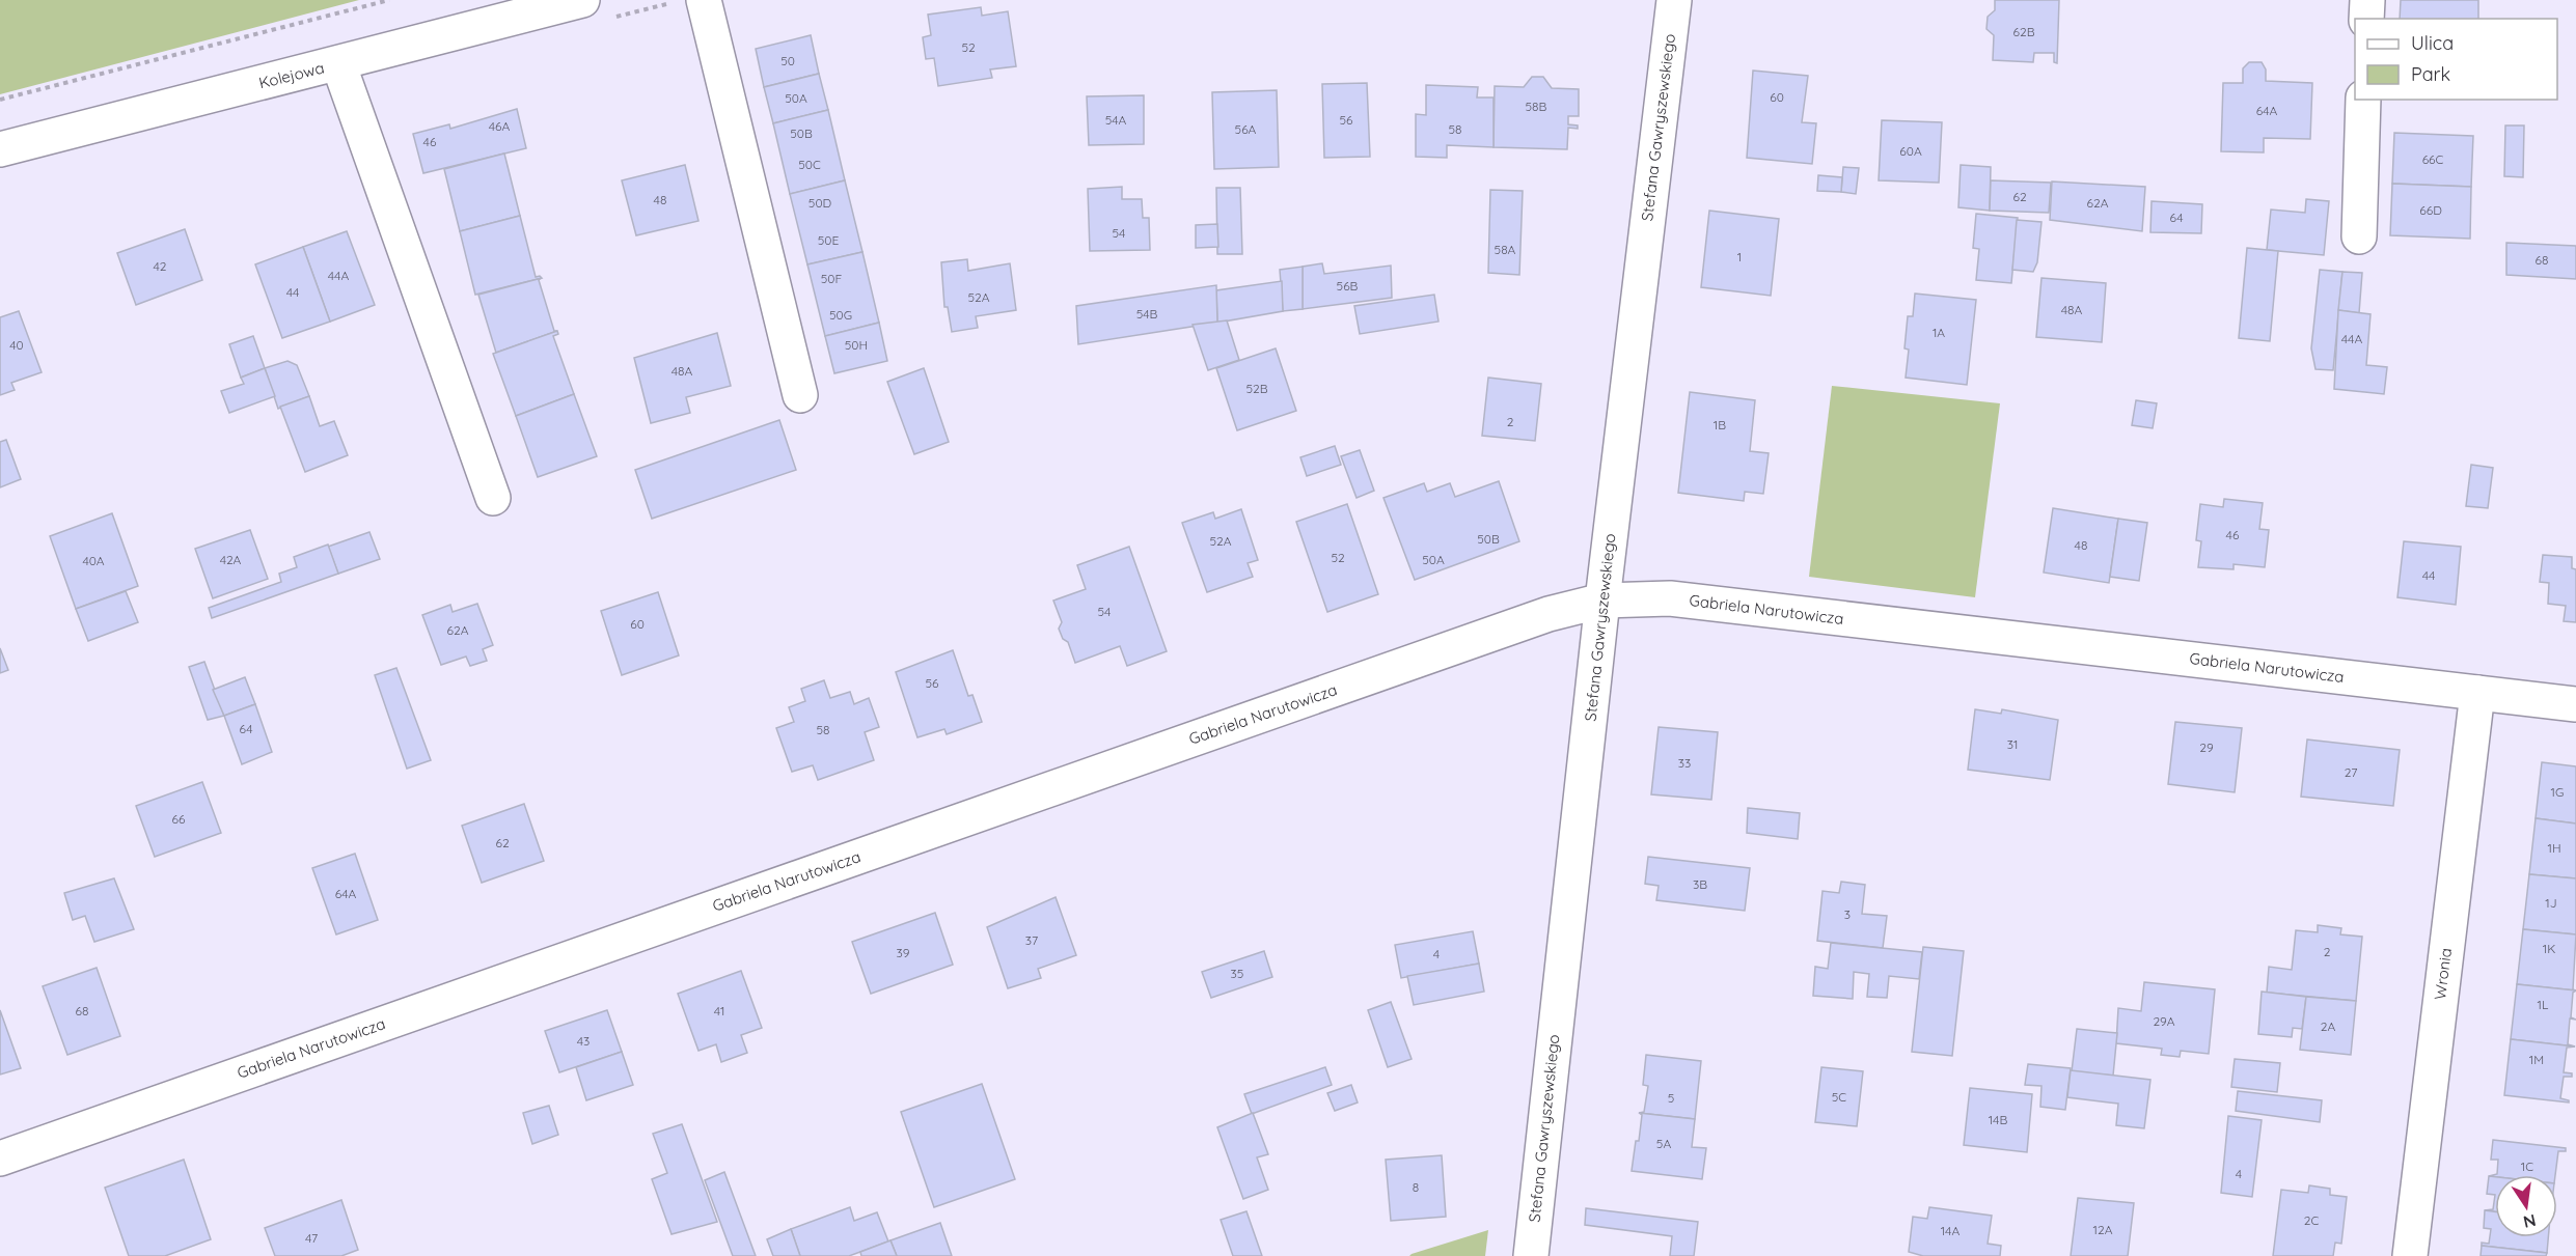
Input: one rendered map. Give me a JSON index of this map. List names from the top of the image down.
{
  "streets": {
    "street": [
      "Kolejowa",
      "Stefana Gawryszewskiego",
      "Gabriela Narutowicza",
      "Wronia"
    ]
  },
  "crossings": [
    ["Stefana Gawryszewskiego", "Gabriela Narutowicza"],
    ["Gabriela Narutowicza", "Wronia"]
  ],
  "house_numbers": [
    "62B",
    "52",
    "50",
    "60",
    "50A",
    "58B",
    "64A",
    "54A",
    "56",
    "46A",
    "56A",
    "58",
    "50B",
    "46",
    "60A",
    "66C",
    "50C",
    "62",
    "48",
    "50D",
    "62A",
    "66D",
    "64",
    "54",
    "50E",
    "58A",
    "1",
    "68",
    "42",
    "44A",
    "50F",
    "56B",
    "44",
    "52A",
    "48A",
    "54B",
    "50G",
    "1A",
    "44A",
    "40",
    "50H",
    "48A",
    "52B",
    "2",
    "1B",
    "46",
    "50B",
    "52A",
    "48",
    "52",
    "42A",
    "50A",
    "40A",
    "44",
    "54",
    "60",
    "62A",
    "56",
    "64",
    "58",
    "31",
    "29",
    "33",
    "27",
    "1G",
    "66",
    "62",
    "1H",
    "3B",
    "64A",
    "1J",
    "3",
    "37",
    "1K",
    "2",
    "39",
    "4",
    "35",
    "1L",
    "68",
    "41",
    "29A",
    "2A",
    "43",
    "1M",
    "5C",
    "5",
    "14B",
    "5A",
    "1C",
    "4",
    "8",
    "2C",
    "12A",
    "14A",
    "47"
  ],
  "legend": ["Ulica", "Park"],
  "north": "bottom"
}
